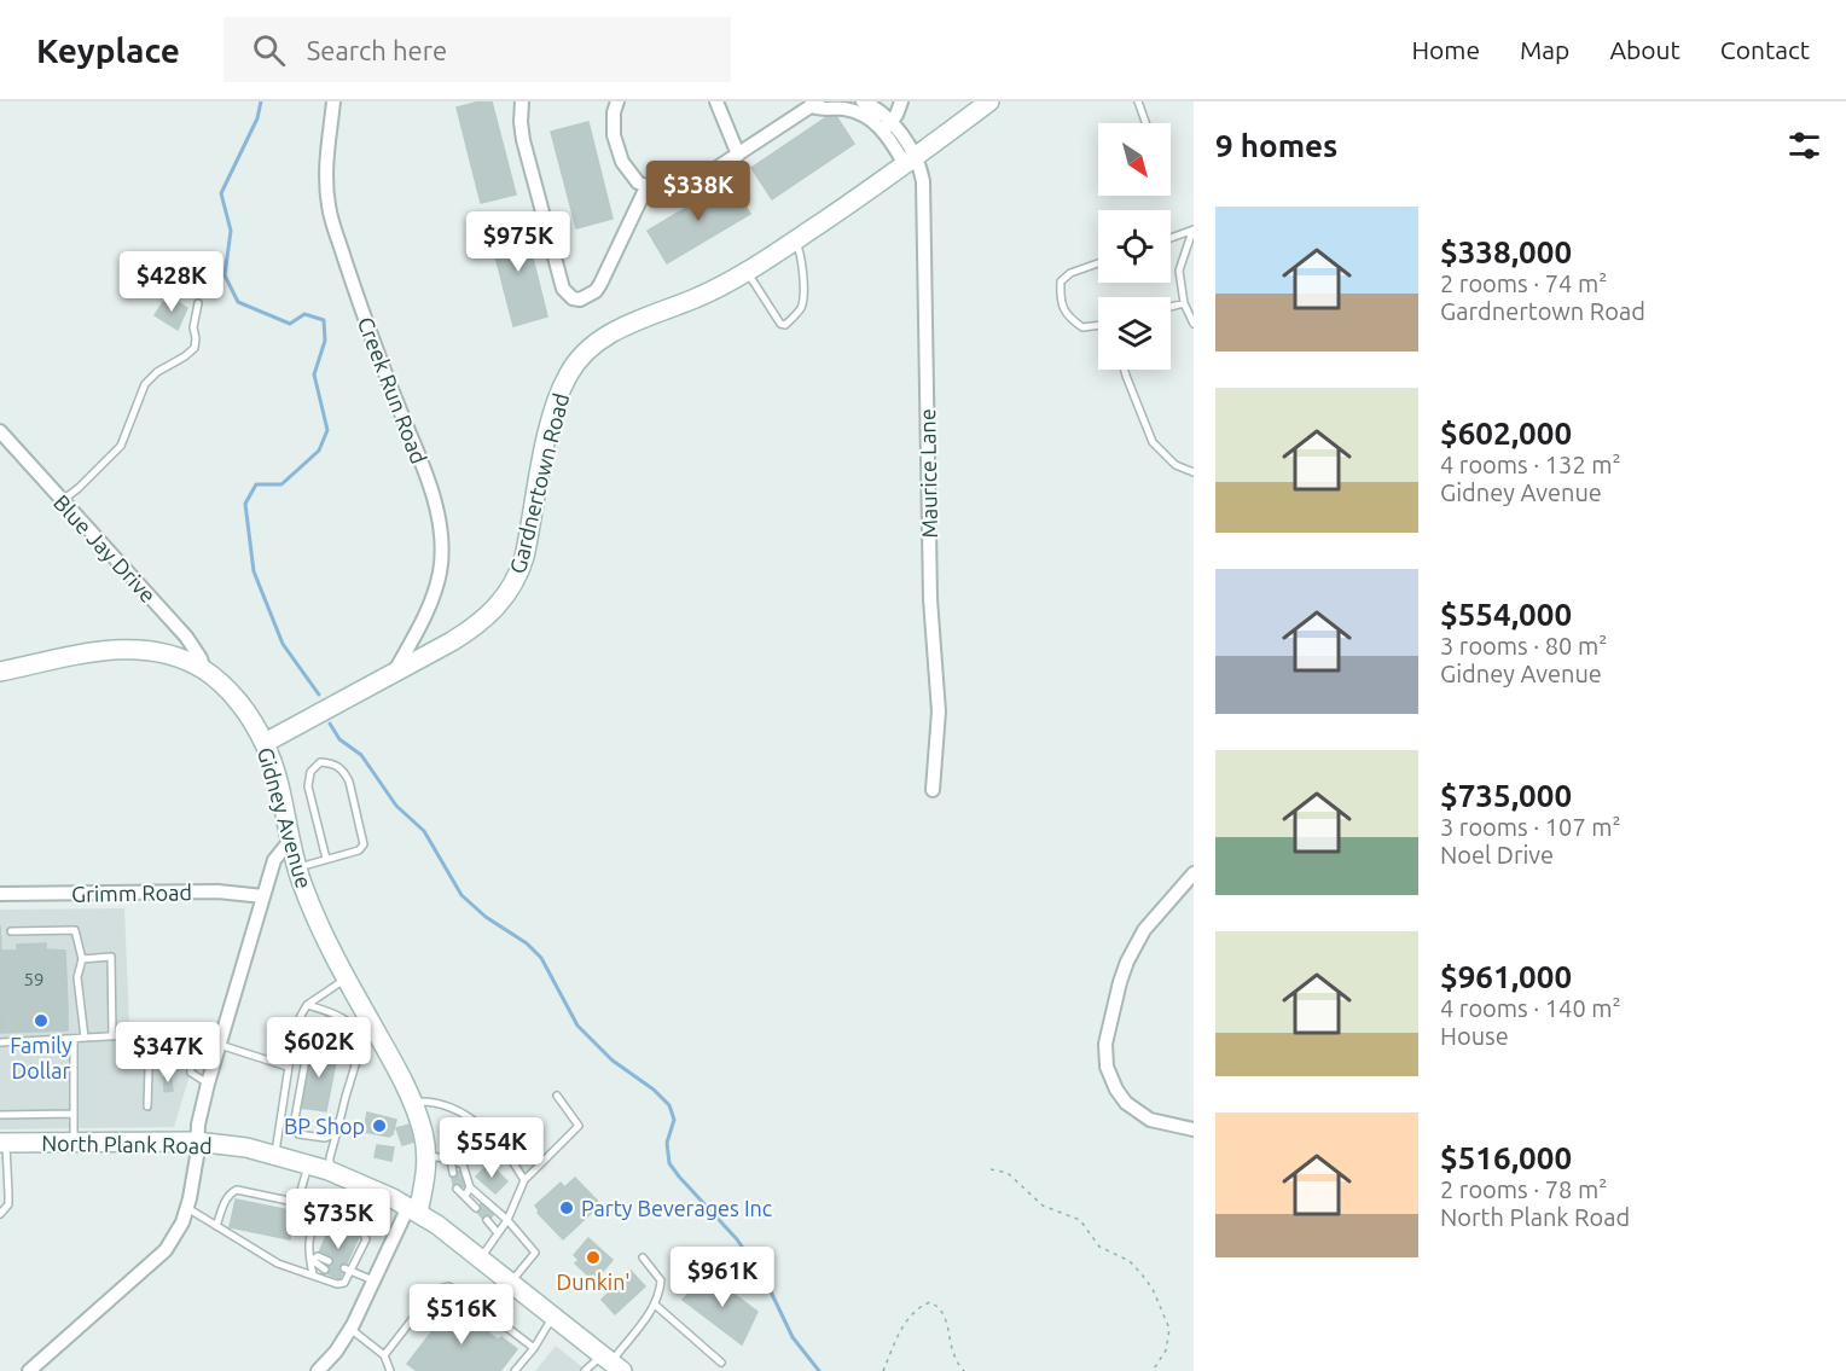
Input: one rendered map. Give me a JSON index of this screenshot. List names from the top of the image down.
{
  "streets": {
    "street": [
      "Creek Run Road",
      "Maurice Lane",
      "Gardnertown Road",
      "Blue Jay Drive",
      "Gidney Avenue",
      "Grimm Road",
      "North Plank Road"
    ]
  },
  "crossings": [
    ["Creek Run Road", "Gardnertown Road"],
    ["Maurice Lane", "Gardnertown Road"],
    ["Gardnertown Road", "Gidney Avenue"],
    ["Blue Jay Drive", "Gidney Avenue"],
    ["Gidney Avenue", "North Plank Road"]
  ],
  "places": [
    "Family Dollar",
    "BP Shop",
    "Party Beverages Inc",
    "Dunkin'"
  ],
  "house_numbers": ["59"],
  "north": "bottom right",
  "page": {
    "header": "Keyplace",
    "search": "Search here",
    "nav": [
      "Home",
      "Map",
      "About",
      "Contact"
    ],
    "heading": "9 homes",
    "price": [
      "$338K",
      "$975K",
      "$428K",
      "$602K",
      "$347K",
      "$554K",
      "$735K",
      "$961K",
      "$516K"
    ],
    "list": [
      {
        "name": "$338,000",
        "note": "2 rooms · 74 m² · Gardnertown Road"
      },
      {
        "name": "$602,000",
        "note": "4 rooms · 132 m² · Gidney Avenue"
      },
      {
        "name": "$554,000",
        "note": "3 rooms · 80 m² · Gidney Avenue"
      },
      {
        "name": "$735,000",
        "note": "3 rooms · 107 m² · Noel Drive"
      },
      {
        "name": "$961,000",
        "note": "4 rooms · 140 m² · House"
      },
      {
        "name": "$516,000",
        "note": "2 rooms · 78 m² · North Plank Road"
      }
    ]
  }
}
